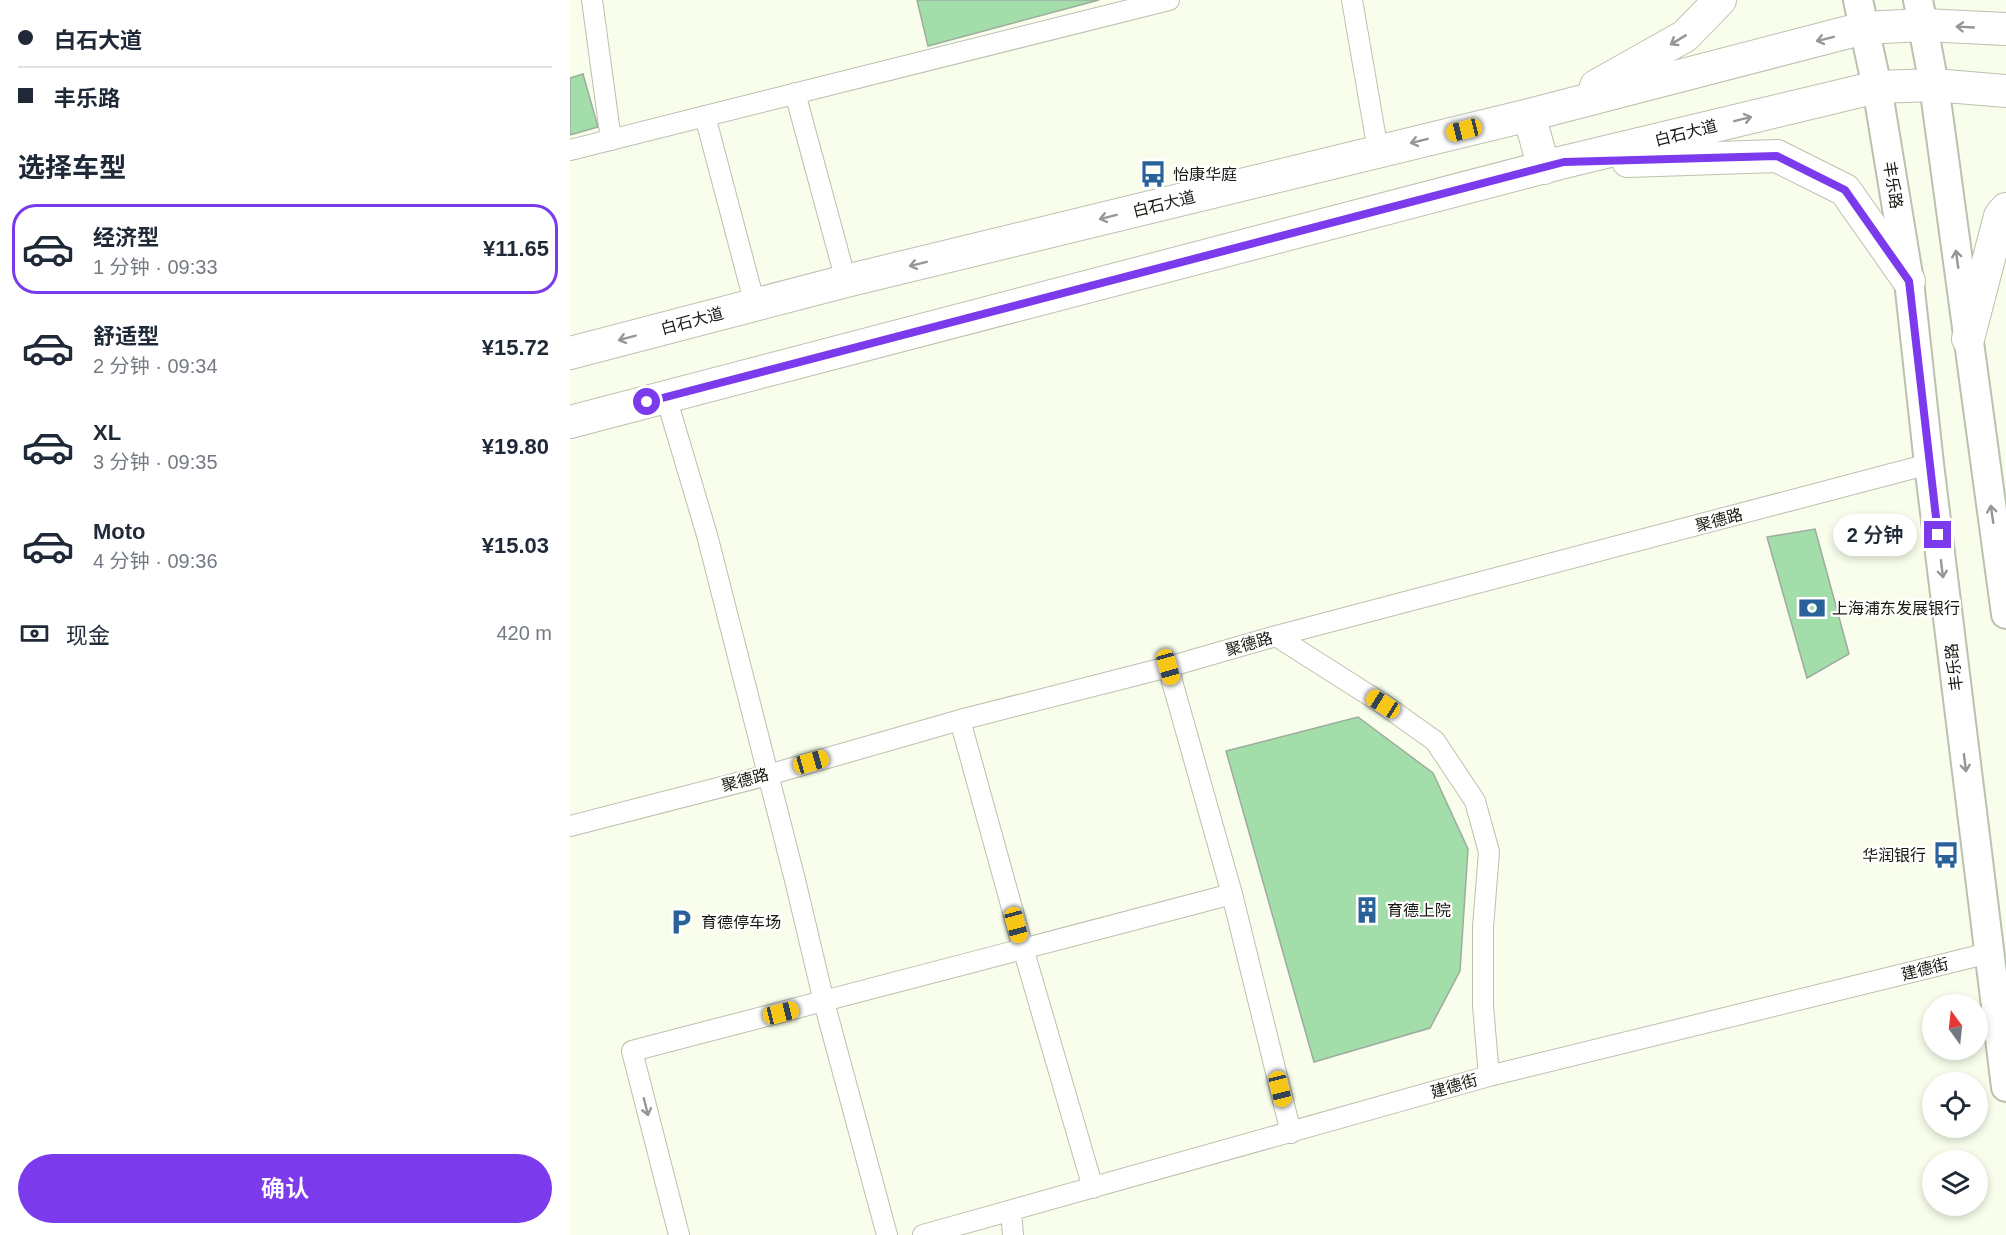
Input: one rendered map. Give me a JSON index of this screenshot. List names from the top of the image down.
{
  "streets": {
    "main road": ["白石大道", "丰乐路"],
    "street": ["聚德路", "建德街"]
  },
  "crossings": [
    ["白石大道", "丰乐路"],
    ["丰乐路", "聚德路"],
    ["丰乐路", "建德街"]
  ],
  "places": {
    "bus stop": ["怡康华庭", "华润银行"],
    "bank": ["上海浦东发展银行"],
    "building": ["育德上院"],
    "parking": ["育德停车场"]
  },
  "north": "top",
  "page": {
    "banner": ["白石大道", "丰乐路"],
    "heading": "选择车型",
    "list": [
      {
        "name": "经济型",
        "note": "1 分钟 · 09:33",
        "value": "¥11.65"
      },
      {
        "name": "舒适型",
        "note": "2 分钟 · 09:34",
        "value": "¥15.72"
      },
      {
        "name": "XL",
        "note": "3 分钟 · 09:35",
        "value": "¥19.80"
      },
      {
        "name": "Moto",
        "note": "4 分钟 · 09:36",
        "value": "¥15.03"
      }
    ],
    "bubble": "2 分钟",
    "pay": ["现金", "420 m"],
    "buttons": "确认"
  }
}
